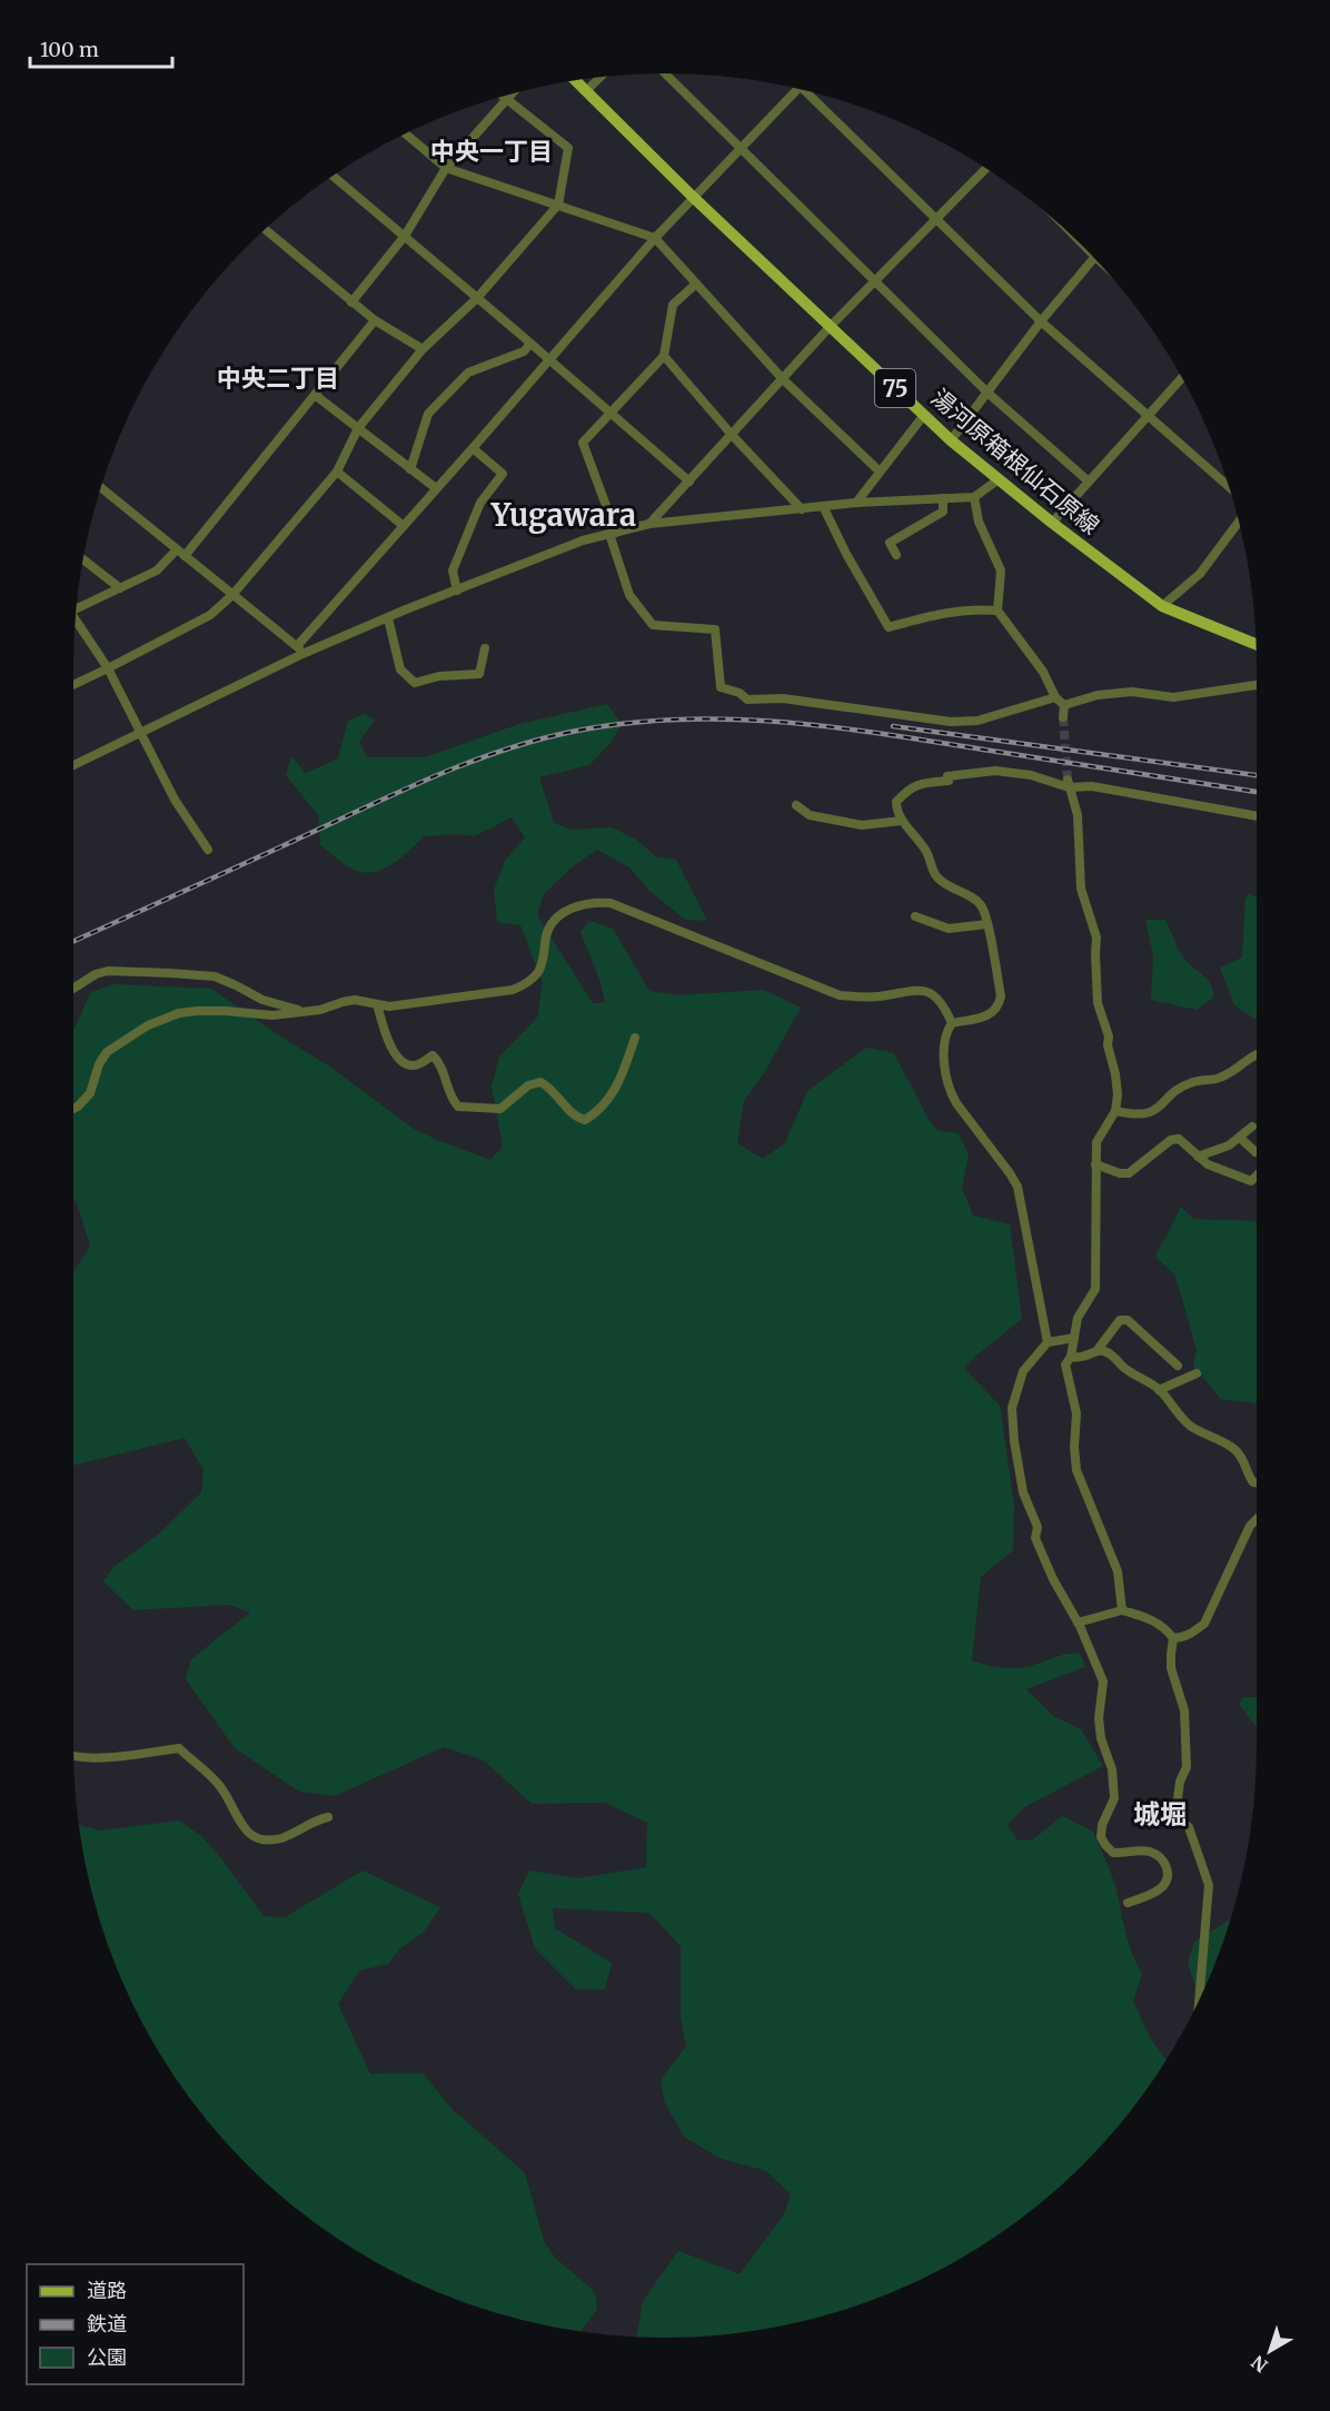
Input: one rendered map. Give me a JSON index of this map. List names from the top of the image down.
{
  "streets": {
    "main road": ["75", "湯河原箱根仙石原線"]
  },
  "districts": [
    "中央一丁目",
    "中央二丁目",
    "Yugawara",
    "城堀"
  ],
  "legend": ["道路", "鉄道", "公園"],
  "scale_bar": "100 m",
  "north": "bottom left"
}
